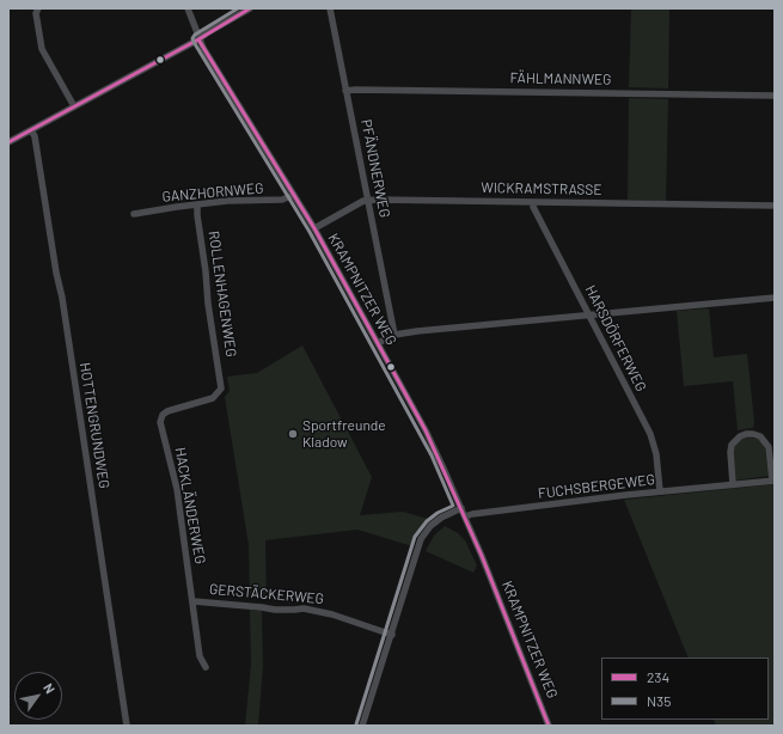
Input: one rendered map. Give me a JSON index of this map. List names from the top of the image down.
{
  "streets": {
    "street": [
      "FÄHLMANNWEG",
      "PFÄNDNERWEG",
      "WICKRAMSTRASSE",
      "GANZHORNWEG",
      "KRAMPNITZER WEG",
      "ROLLENHAGENWEG",
      "HARSDÖRFERWEG",
      "HOTTENGRUNDWEG",
      "FUCHSBERGEWEG",
      "HACKLÄNDERWEG",
      "GERSTÄCKERWEG"
    ]
  },
  "crossings": [
    ["FÄHLMANNWEG", "PFÄNDNERWEG"],
    ["PFÄNDNERWEG", "WICKRAMSTRASSE"],
    ["WICKRAMSTRASSE", "KRAMPNITZER WEG"],
    ["WICKRAMSTRASSE", "HARSDÖRFERWEG"],
    ["GANZHORNWEG", "KRAMPNITZER WEG"],
    ["GANZHORNWEG", "ROLLENHAGENWEG"],
    ["KRAMPNITZER WEG", "FUCHSBERGEWEG"],
    ["ROLLENHAGENWEG", "HACKLÄNDERWEG"],
    ["HARSDÖRFERWEG", "FUCHSBERGEWEG"],
    ["HACKLÄNDERWEG", "GERSTÄCKERWEG"]
  ],
  "places": ["Sportfreunde Kladow"],
  "lines": ["transit line 234", "transit line N35"],
  "legend": ["234", "N35"],
  "north": "top right"
}
